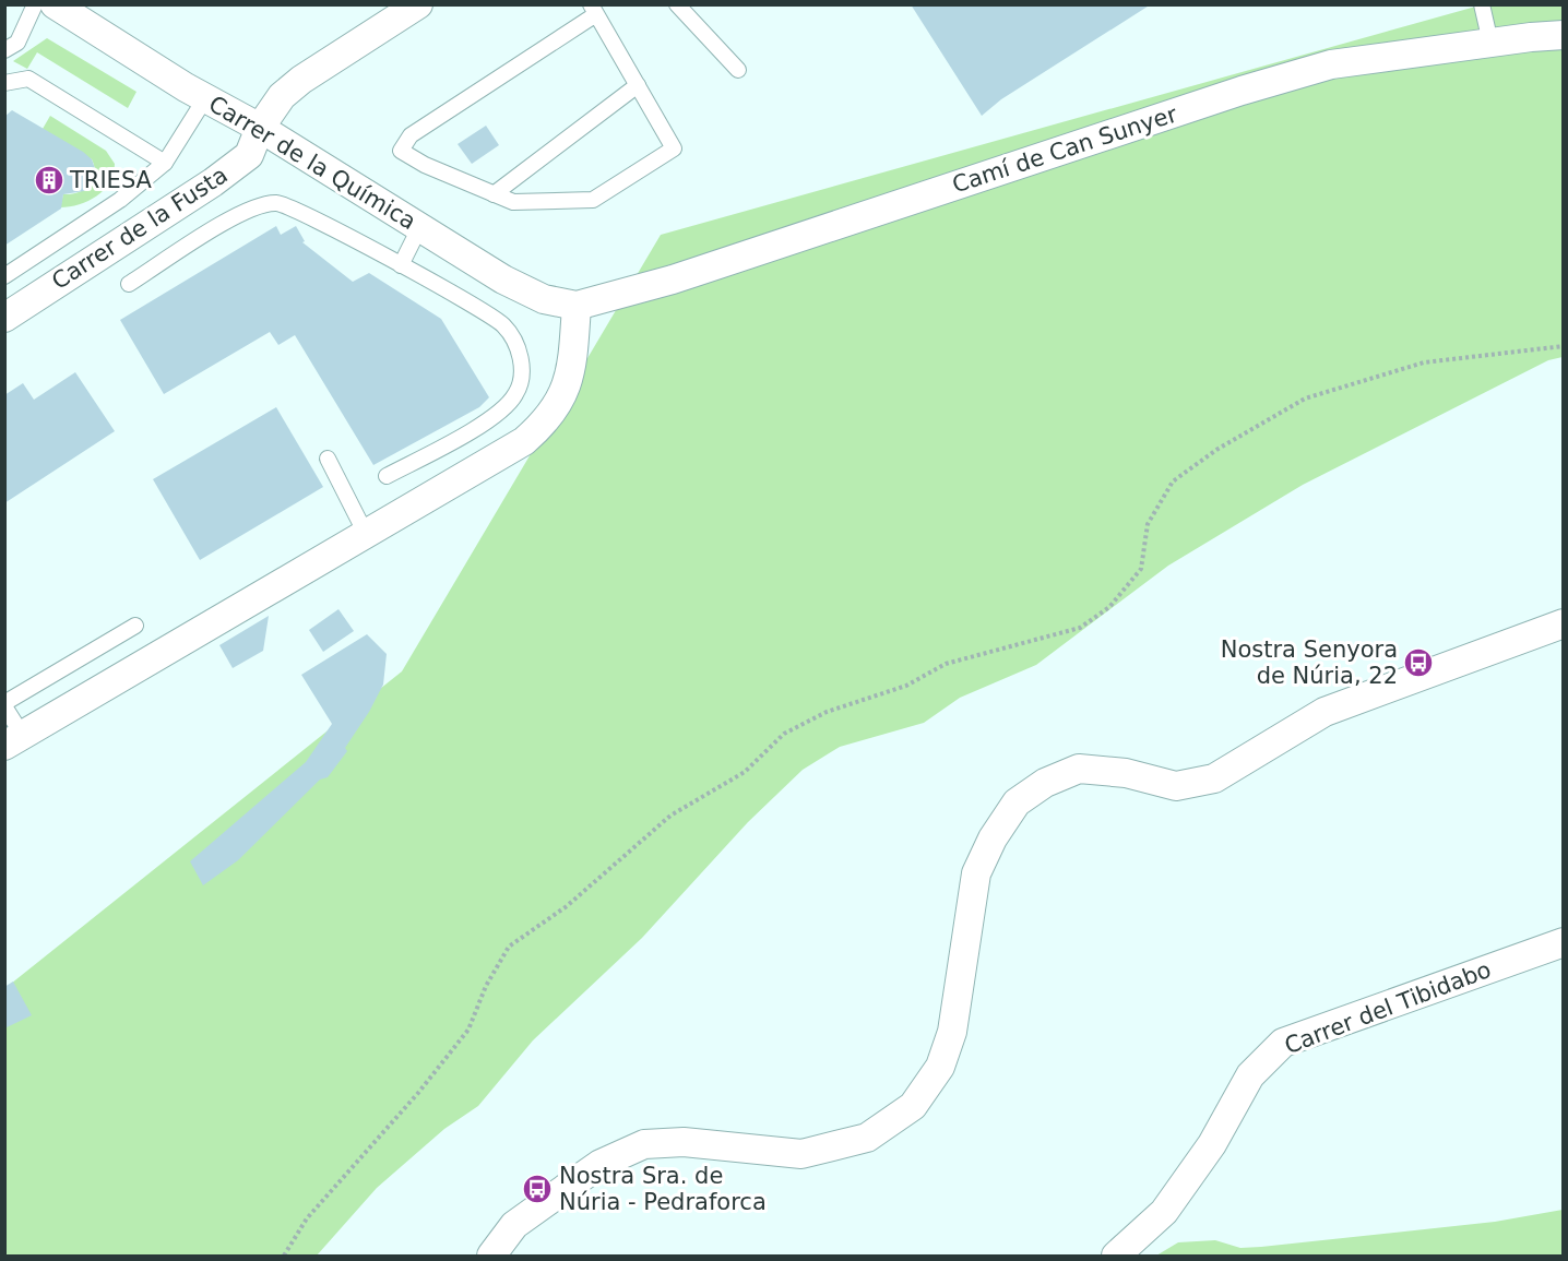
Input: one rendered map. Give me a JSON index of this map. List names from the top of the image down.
{
  "streets": {
    "street": [
      "Camí de Can Sunyer",
      "Carrer de la Química",
      "Carrer de la Fusta",
      "Carrer del Tibidabo"
    ]
  },
  "crossings": [
    ["Camí de Can Sunyer", "Carrer de la Química"],
    ["Carrer de la Química", "Carrer de la Fusta"]
  ],
  "places": {
    "building": ["TRIESA"],
    "bus stop": ["Nostra Senyora de Núria, 22", "Nostra Sra. de Núria - Pedraforca"]
  }
}
